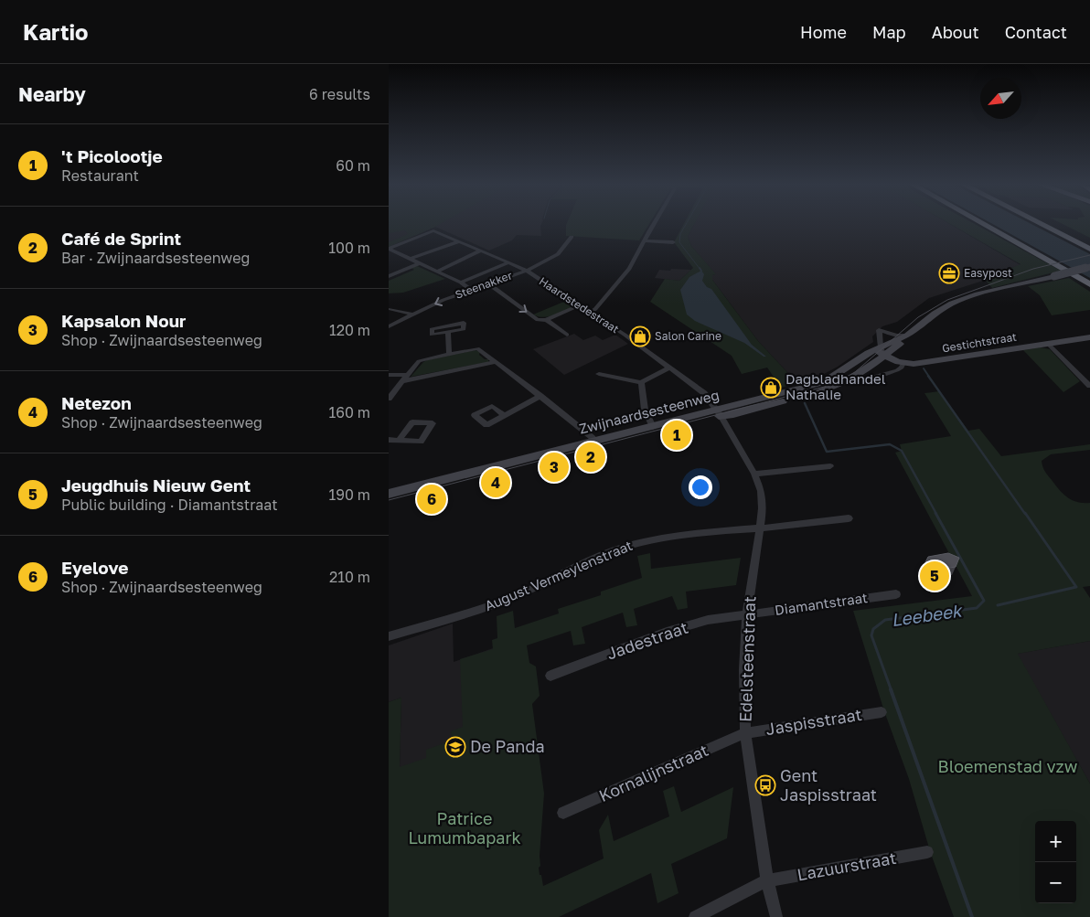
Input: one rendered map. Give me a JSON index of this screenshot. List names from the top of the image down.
{
  "streets": {
    "street": [
      "Steenakker",
      "Haardstedestraat",
      "Gestichtstraat",
      "Zwijnaardsesteenweg",
      "August Vermeylenstraat",
      "Diamantstraat",
      "Jadestraat",
      "Edelsteenstraat",
      "Jaspisstraat",
      "Kornalijnstraat",
      "Lazuurstraat"
    ]
  },
  "crossings": [
    ["Steenakker", "Haardstedestraat"],
    ["Haardstedestraat", "Zwijnaardsesteenweg"],
    ["Haardstedestraat", "Edelsteenstraat"],
    ["Gestichtstraat", "Zwijnaardsesteenweg"],
    ["Zwijnaardsesteenweg", "Edelsteenstraat"],
    ["August Vermeylenstraat", "Edelsteenstraat"],
    ["Diamantstraat", "Jadestraat"],
    ["Diamantstraat", "Edelsteenstraat"],
    ["Jadestraat", "Edelsteenstraat"],
    ["Edelsteenstraat", "Jaspisstraat"],
    ["Edelsteenstraat", "Kornalijnstraat"],
    ["Edelsteenstraat", "Lazuurstraat"],
    ["Jaspisstraat", "Kornalijnstraat"]
  ],
  "water": ["Leebeek"],
  "parks": ["Bloemenstad vzw", "Patrice Lumumbapark"],
  "places": {
    "office": ["Easypost"],
    "shop": ["Salon Carine", "Dagbladhandel Nathalie"],
    "school or university": ["De Panda"],
    "bus stop": ["Gent Jaspisstraat"]
  },
  "north": "bottom left",
  "page": {
    "header": "Kartio",
    "nav": [
      "Home",
      "Map",
      "About",
      "Contact"
    ],
    "heading": ["Nearby", "6 results"],
    "list": [
      {
        "mark": "1",
        "name": "'t Picolootje",
        "note": "Restaurant",
        "value": "60 m"
      },
      {
        "mark": "2",
        "name": "Café de Sprint",
        "note": "Bar · Zwijnaardsesteenweg",
        "value": "100 m"
      },
      {
        "mark": "3",
        "name": "Kapsalon Nour",
        "note": "Shop · Zwijnaardsesteenweg",
        "value": "120 m"
      },
      {
        "mark": "4",
        "name": "Netezon",
        "note": "Shop · Zwijnaardsesteenweg",
        "value": "160 m"
      },
      {
        "mark": "5",
        "name": "Jeugdhuis Nieuw Gent",
        "note": "Public building · Diamantstraat",
        "value": "190 m"
      },
      {
        "mark": "6",
        "name": "Eyelove",
        "note": "Shop · Zwijnaardsesteenweg",
        "value": "210 m"
      }
    ],
    "pins": [
      "1",
      "2",
      "3",
      "4",
      "6",
      "5"
    ],
    "map_buttons": ["+", "−"]
  }
}
